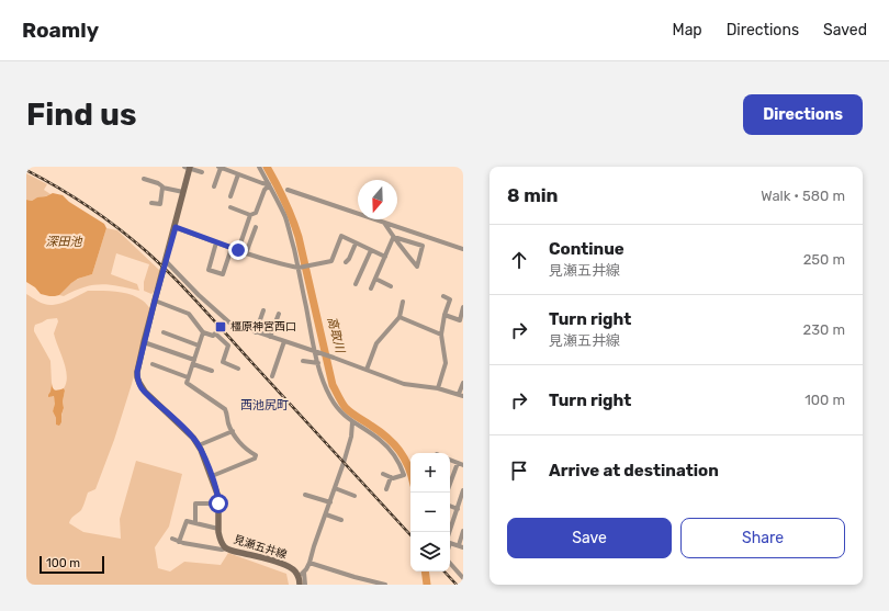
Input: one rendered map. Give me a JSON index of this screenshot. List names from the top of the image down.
{
  "streets": {
    "main road": ["見瀬五井線"]
  },
  "districts": ["西池尻町"],
  "water": ["深田池", "高取川"],
  "places": {
    "transit": ["橿原神宮西口"]
  },
  "scale_bar": "100 m",
  "north": "bottom",
  "page": {
    "header": "Roamly",
    "nav": ["Map", "Directions", "Saved"],
    "buttons": [
      "Directions",
      ["Save", "Share"]
    ],
    "title": "Find us",
    "heading": ["8 min", "Walk · 580 m"],
    "list": [
      ["Continue", "見瀬五井線", "250 m"],
      ["Turn right", "見瀬五井線", "230 m"],
      ["Turn right", "100 m"],
      "Arrive at destination"
    ],
    "map_buttons": ["+", "−"],
    "scale": "100 m"
  }
}
